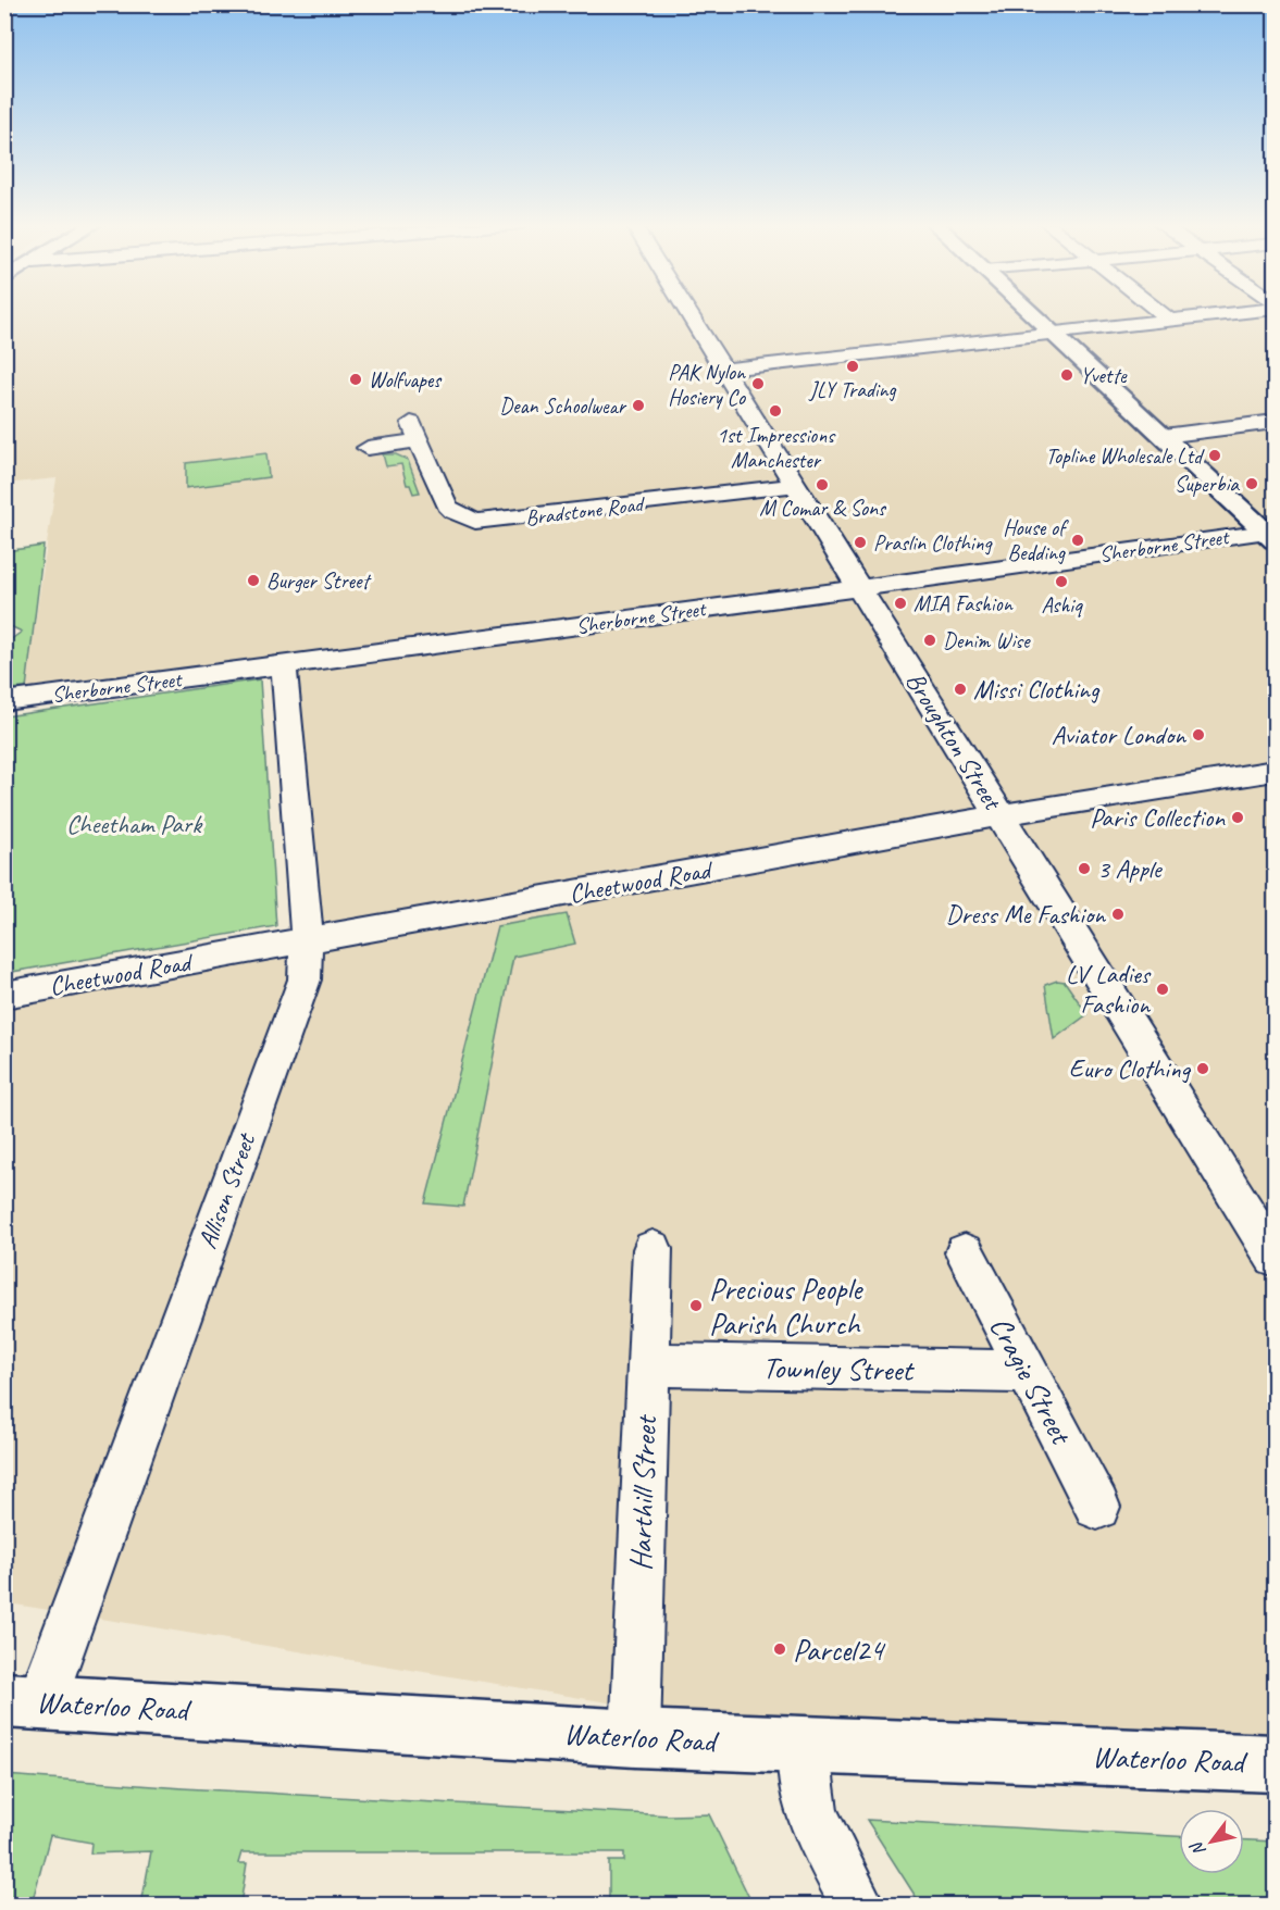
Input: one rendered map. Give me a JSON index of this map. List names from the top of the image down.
{
  "streets": {
    "street": [
      "Bradstone Road",
      "Sherborne Street",
      "Broughton Street",
      "Cheetwood Road",
      "Allison Street",
      "Townley Street",
      "Cragie Street",
      "Harthill Street",
      "Waterloo Road"
    ]
  },
  "crossings": [
    ["Bradstone Road", "Broughton Street"],
    ["Sherborne Street", "Broughton Street"],
    ["Sherborne Street", "Allison Street"],
    ["Broughton Street", "Cheetwood Road"],
    ["Cheetwood Road", "Allison Street"],
    ["Allison Street", "Waterloo Road"],
    ["Townley Street", "Cragie Street"],
    ["Townley Street", "Harthill Street"],
    ["Harthill Street", "Waterloo Road"]
  ],
  "parks": ["Cheetham Park"],
  "places": [
    "JLY Trading",
    "Yvette",
    "Wolfvapes",
    "PAK Nylon Hosiery Co",
    "Dean Schoolwear",
    "1st Impressions Manchester",
    "Topline Wholesale Ltd",
    "Superbia",
    "M Comar & Sons",
    "House of Bedding",
    "Praslin Clothing",
    "Burger Street",
    "Ashiq",
    "MIA Fashion",
    "Denim Wise",
    "Missi Clothing",
    "Aviator London",
    "Paris Collection",
    "3 Apple",
    "Dress Me Fashion",
    "LV Ladies Fashion",
    "Euro Clothing",
    "Precious People Parish Church",
    "Parcel24"
  ],
  "north": "bottom left"
}
